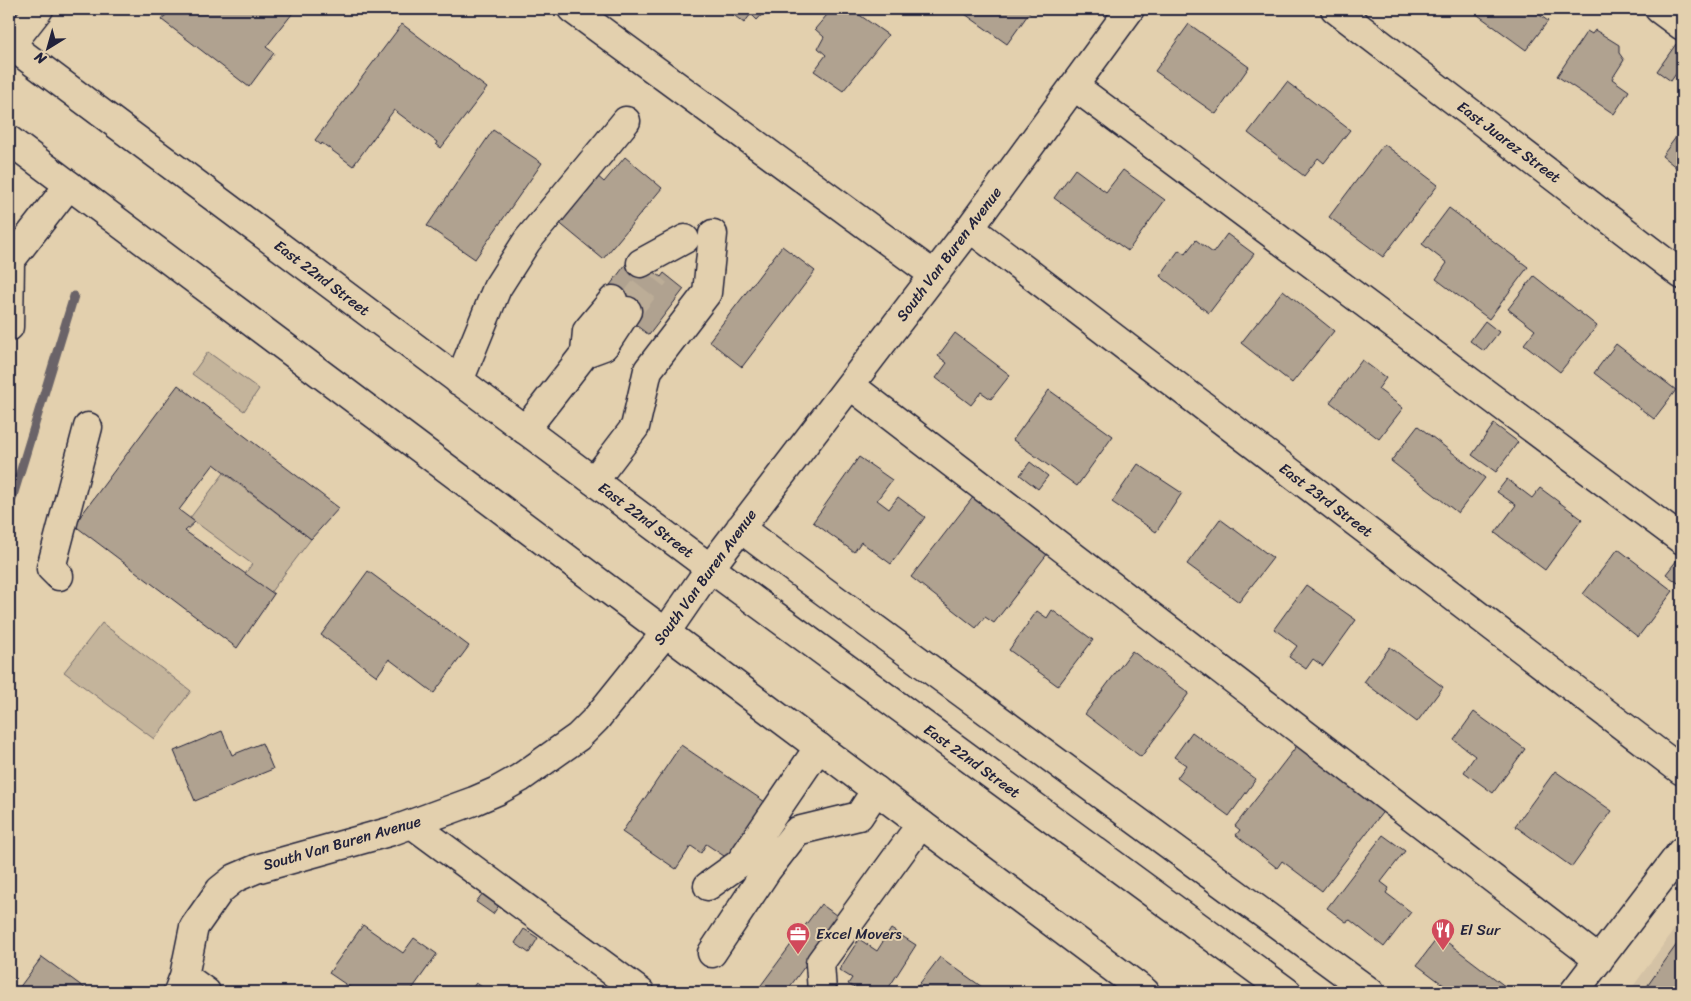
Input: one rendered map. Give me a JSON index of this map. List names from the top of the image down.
{
  "streets": {
    "street": [
      "East Juarez Street",
      "South Van Buren Avenue",
      "East 22nd Street",
      "East 23rd Street"
    ]
  },
  "crossings": [
    ["South Van Buren Avenue", "East 22nd Street"],
    ["South Van Buren Avenue", "East 23rd Street"]
  ],
  "places": {
    "restaurant": ["El Sur"],
    "office": ["Excel Movers"]
  },
  "north": "bottom left"
}
